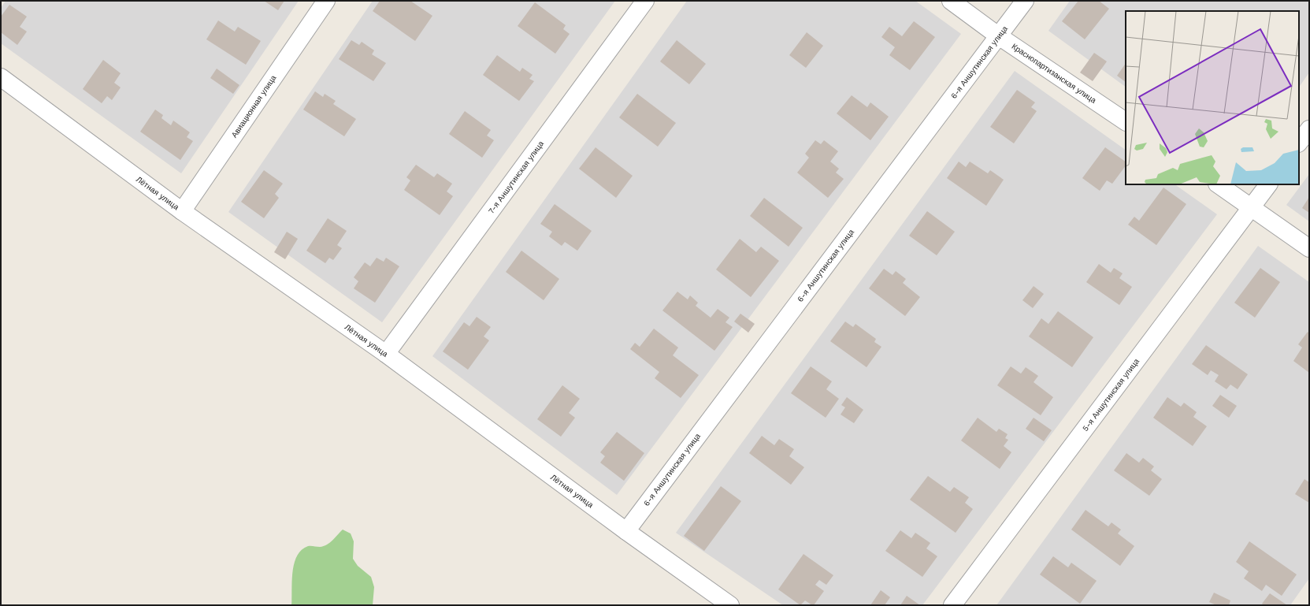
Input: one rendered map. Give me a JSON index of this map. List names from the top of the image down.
{
  "streets": {
    "street": [
      "6-я Аншутинская улица",
      "Краснопартизанская улица",
      "Авиационная улица",
      "7-я Аншутинская улица",
      "Лётная улица",
      "5-я Аншутинская улица"
    ]
  },
  "crossings": [
    ["6-я Аншутинская улица", "Краснопартизанская улица"],
    ["6-я Аншутинская улица", "Лётная улица"],
    ["Авиационная улица", "Лётная улица"],
    ["7-я Аншутинская улица", "Лётная улица"]
  ]
}
